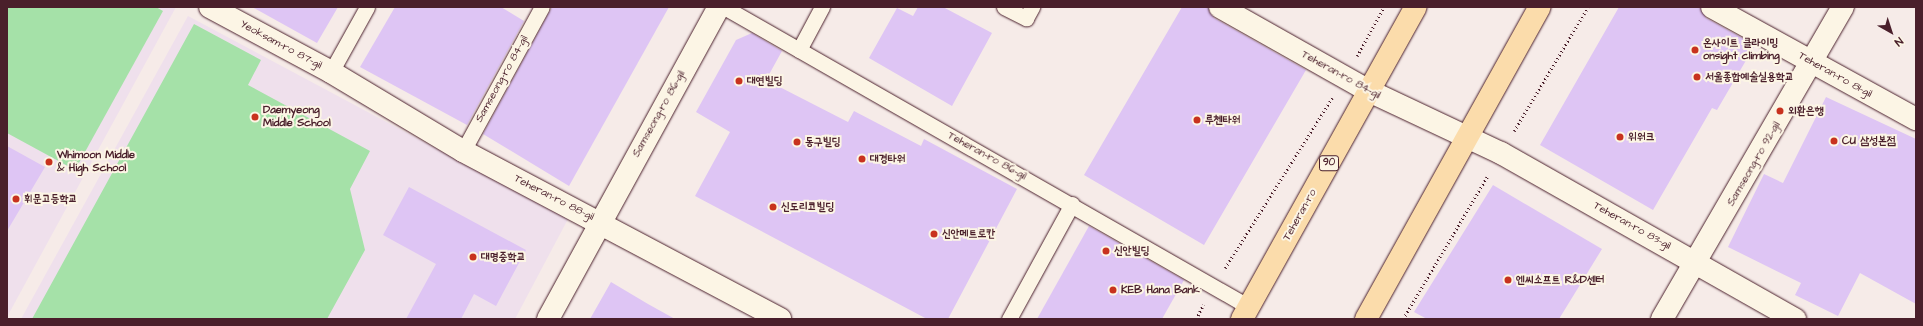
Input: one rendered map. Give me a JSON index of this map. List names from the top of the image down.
{
  "streets": {
    "main road": ["90", "Teheran-ro"],
    "street": [
      "Yeoksam-ro 87-gil",
      "Teheran-ro 84-gil",
      "Teheran-ro 81-gil",
      "Samseong-ro 86-gil",
      "Samseong-ro 92-gil",
      "Teheran-ro 88-gil",
      "Teheran-ro 83-gil"
    ],
    "lane": ["Samseong-ro 84-gil", "Teheran-ro 86-gil"]
  },
  "crossings": [
    ["Yeoksam-ro 87-gil", "Teheran-ro 88-gil"],
    ["Teheran-ro 84-gil", "Teheran-ro"],
    ["Teheran-ro 84-gil", "Teheran-ro 83-gil"],
    ["Teheran-ro 81-gil", "Samseong-ro 92-gil"],
    ["Samseong-ro 84-gil", "Teheran-ro 88-gil"],
    ["Samseong-ro 86-gil", "Teheran-ro 88-gil"],
    ["Teheran-ro 86-gil", "Teheran-ro"],
    ["Samseong-ro 92-gil", "Teheran-ro 83-gil"]
  ],
  "places": [
    "온사이트 클라이밍 onsight climbing",
    "서울종합예술실용학교",
    "대연빌딩",
    "외환은행",
    "Daemyeong Middle School",
    "루첸타워",
    "위워크",
    "CU 삼성본점",
    "동구빌딩",
    "대경타워",
    "Whimoon Middle & High School",
    "휘문고등학교",
    "신도리코빌딩",
    "신안메트로칸",
    "신안빌딩",
    "대명중학교",
    "엔씨소프트 R&D센터",
    "KEB Hana Bank"
  ],
  "north": "bottom right"
}
